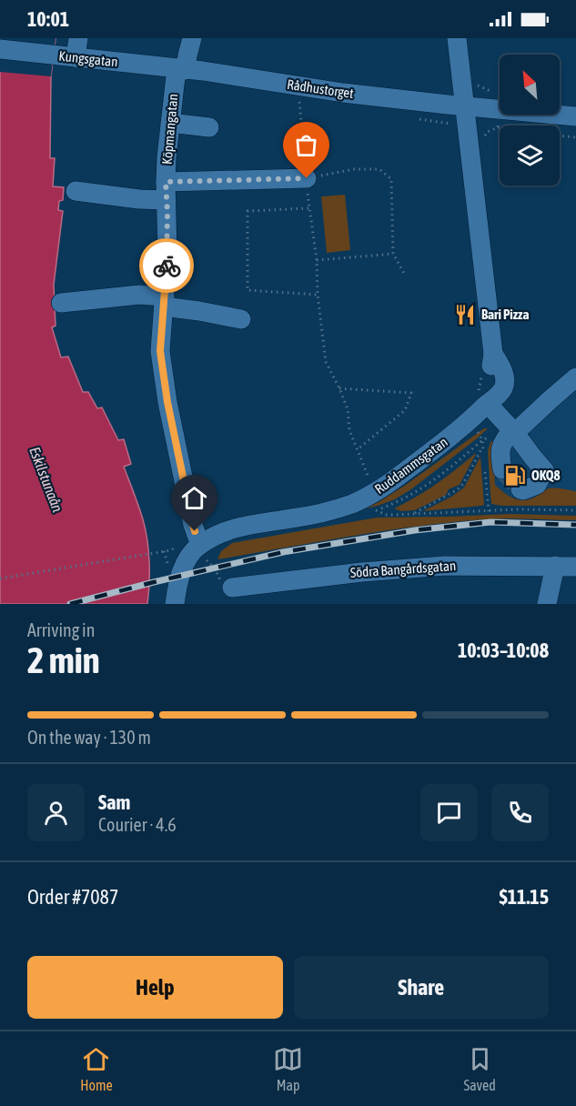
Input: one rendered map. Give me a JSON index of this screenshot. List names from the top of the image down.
{
  "streets": {
    "street": [
      "Kungsgatan",
      "Rådhustorget",
      "Köpmangatan",
      "Ruddammsgatan",
      "Södra Bangårdsgatan"
    ]
  },
  "crossings": [
    ["Kungsgatan", "Rådhustorget"],
    ["Kungsgatan", "Köpmangatan"],
    ["Rådhustorget", "Köpmangatan"],
    ["Köpmangatan", "Ruddammsgatan"]
  ],
  "water": ["Eskilstunaån"],
  "places": {
    "restaurant": ["Bari Pizza"],
    "fuel station": ["OKQ8"]
  },
  "north": "top left",
  "page": {
    "status": "10:01",
    "heading": ["2 min", "Arriving in", "10:03–10:08"],
    "panel": [
      "Sam",
      "Courier · 4.6",
      "Order #7087",
      "$11.15"
    ],
    "bar": "On the way · 130 m",
    "buttons": ["Help", "Share"],
    "tabs": ["Home", "Map", "Saved"]
  }
}
